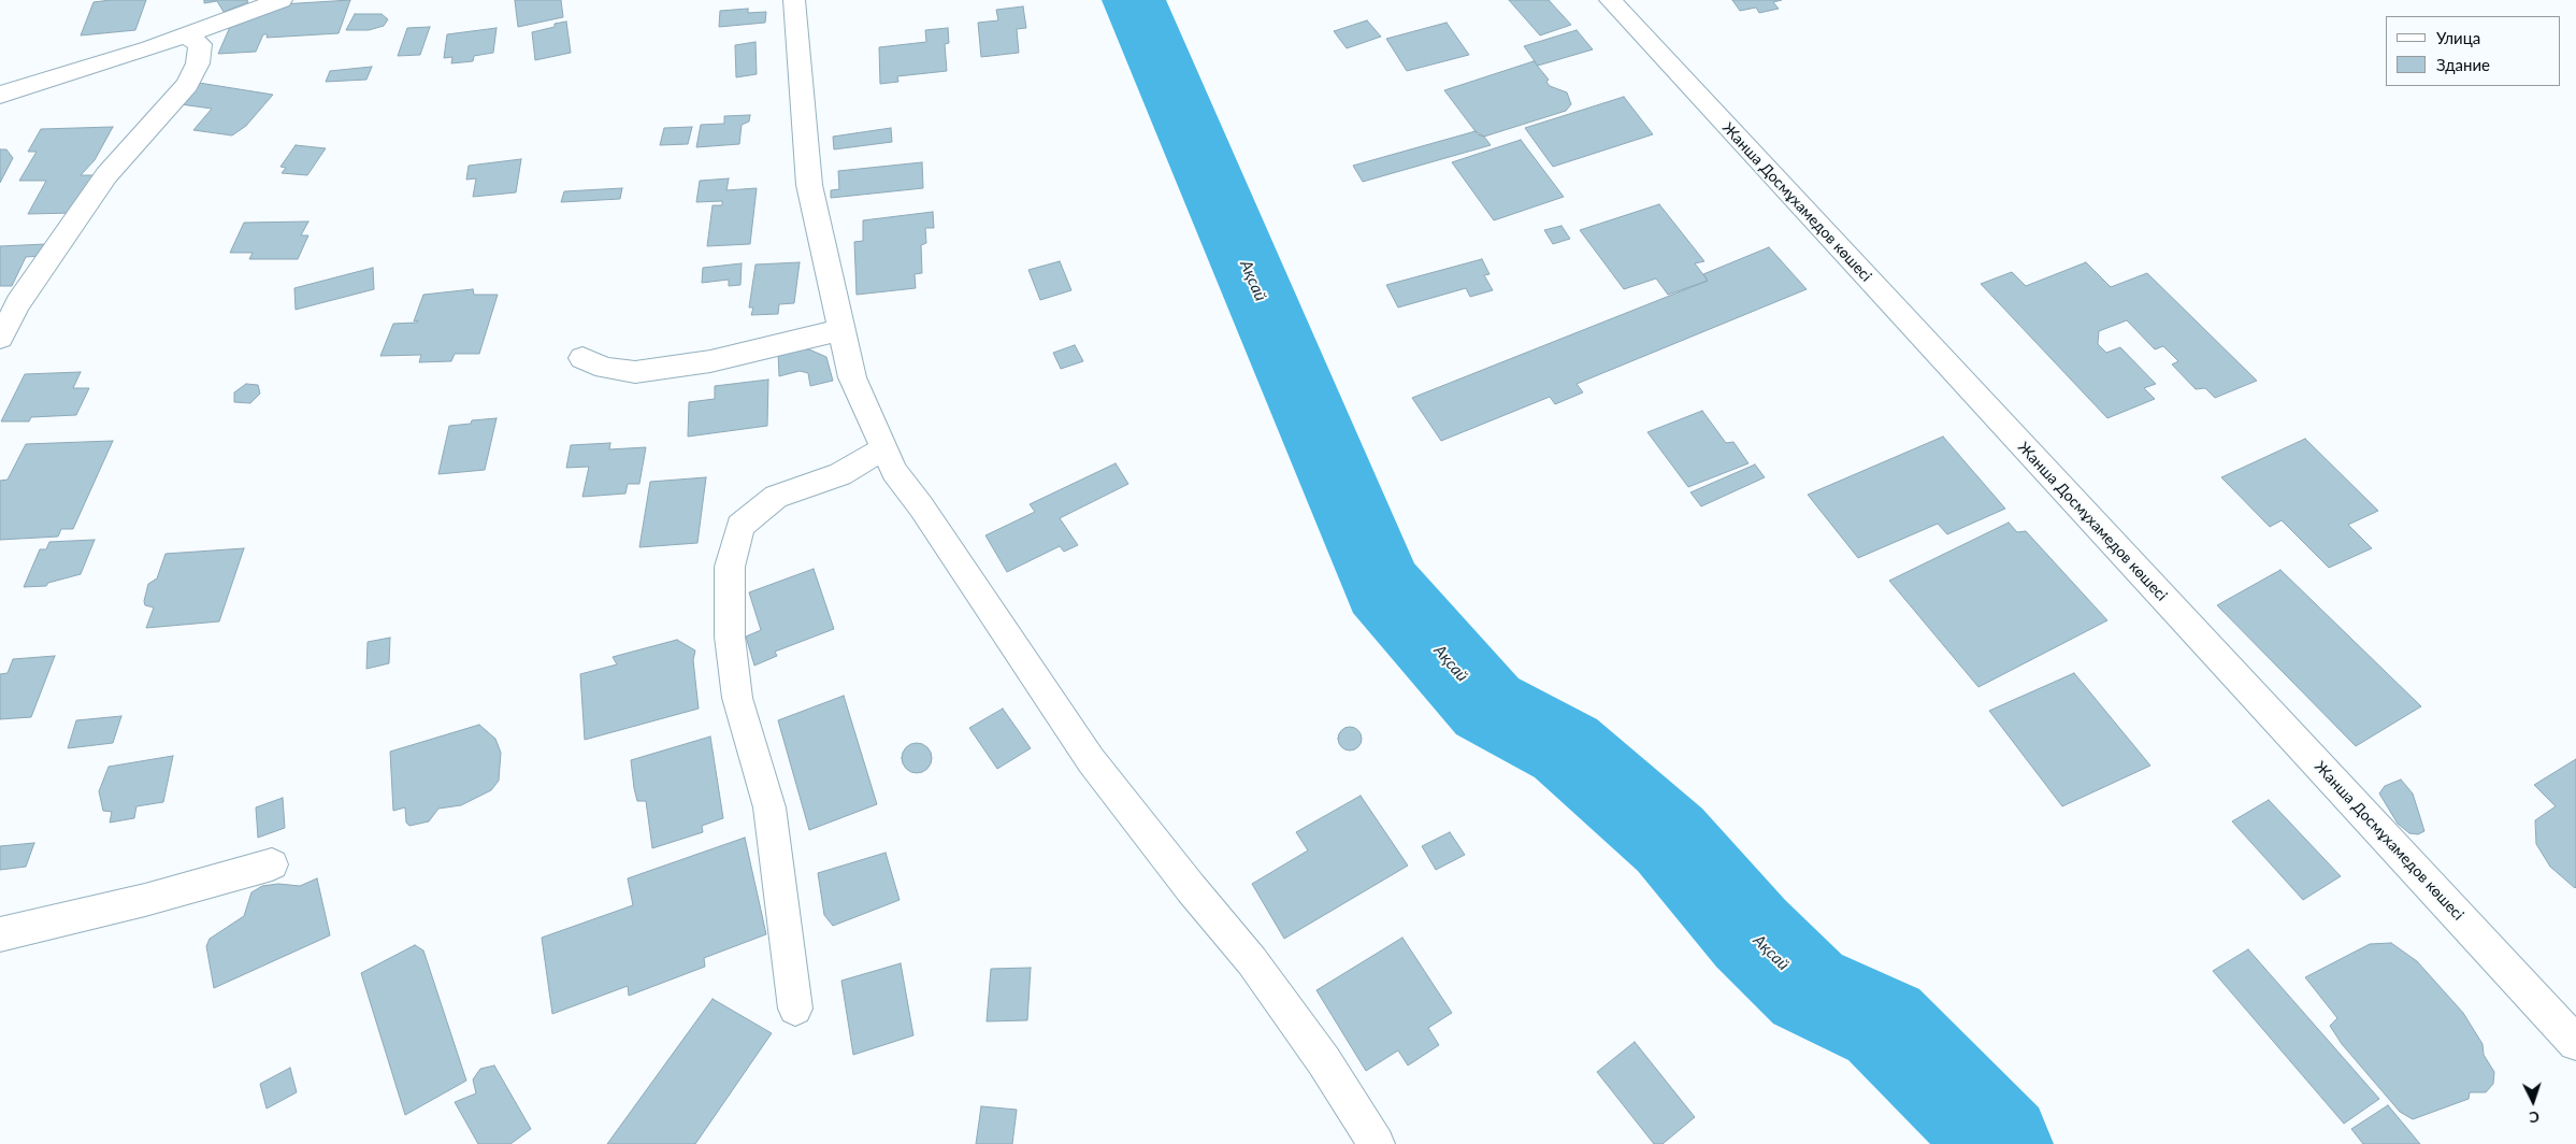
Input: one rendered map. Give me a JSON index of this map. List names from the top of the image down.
{
  "streets": {
    "street": ["Жанша Досмұхамедов көшесі"]
  },
  "water": ["Ақсай"],
  "legend": ["Улица", "Здание"],
  "north": "bottom"
}
